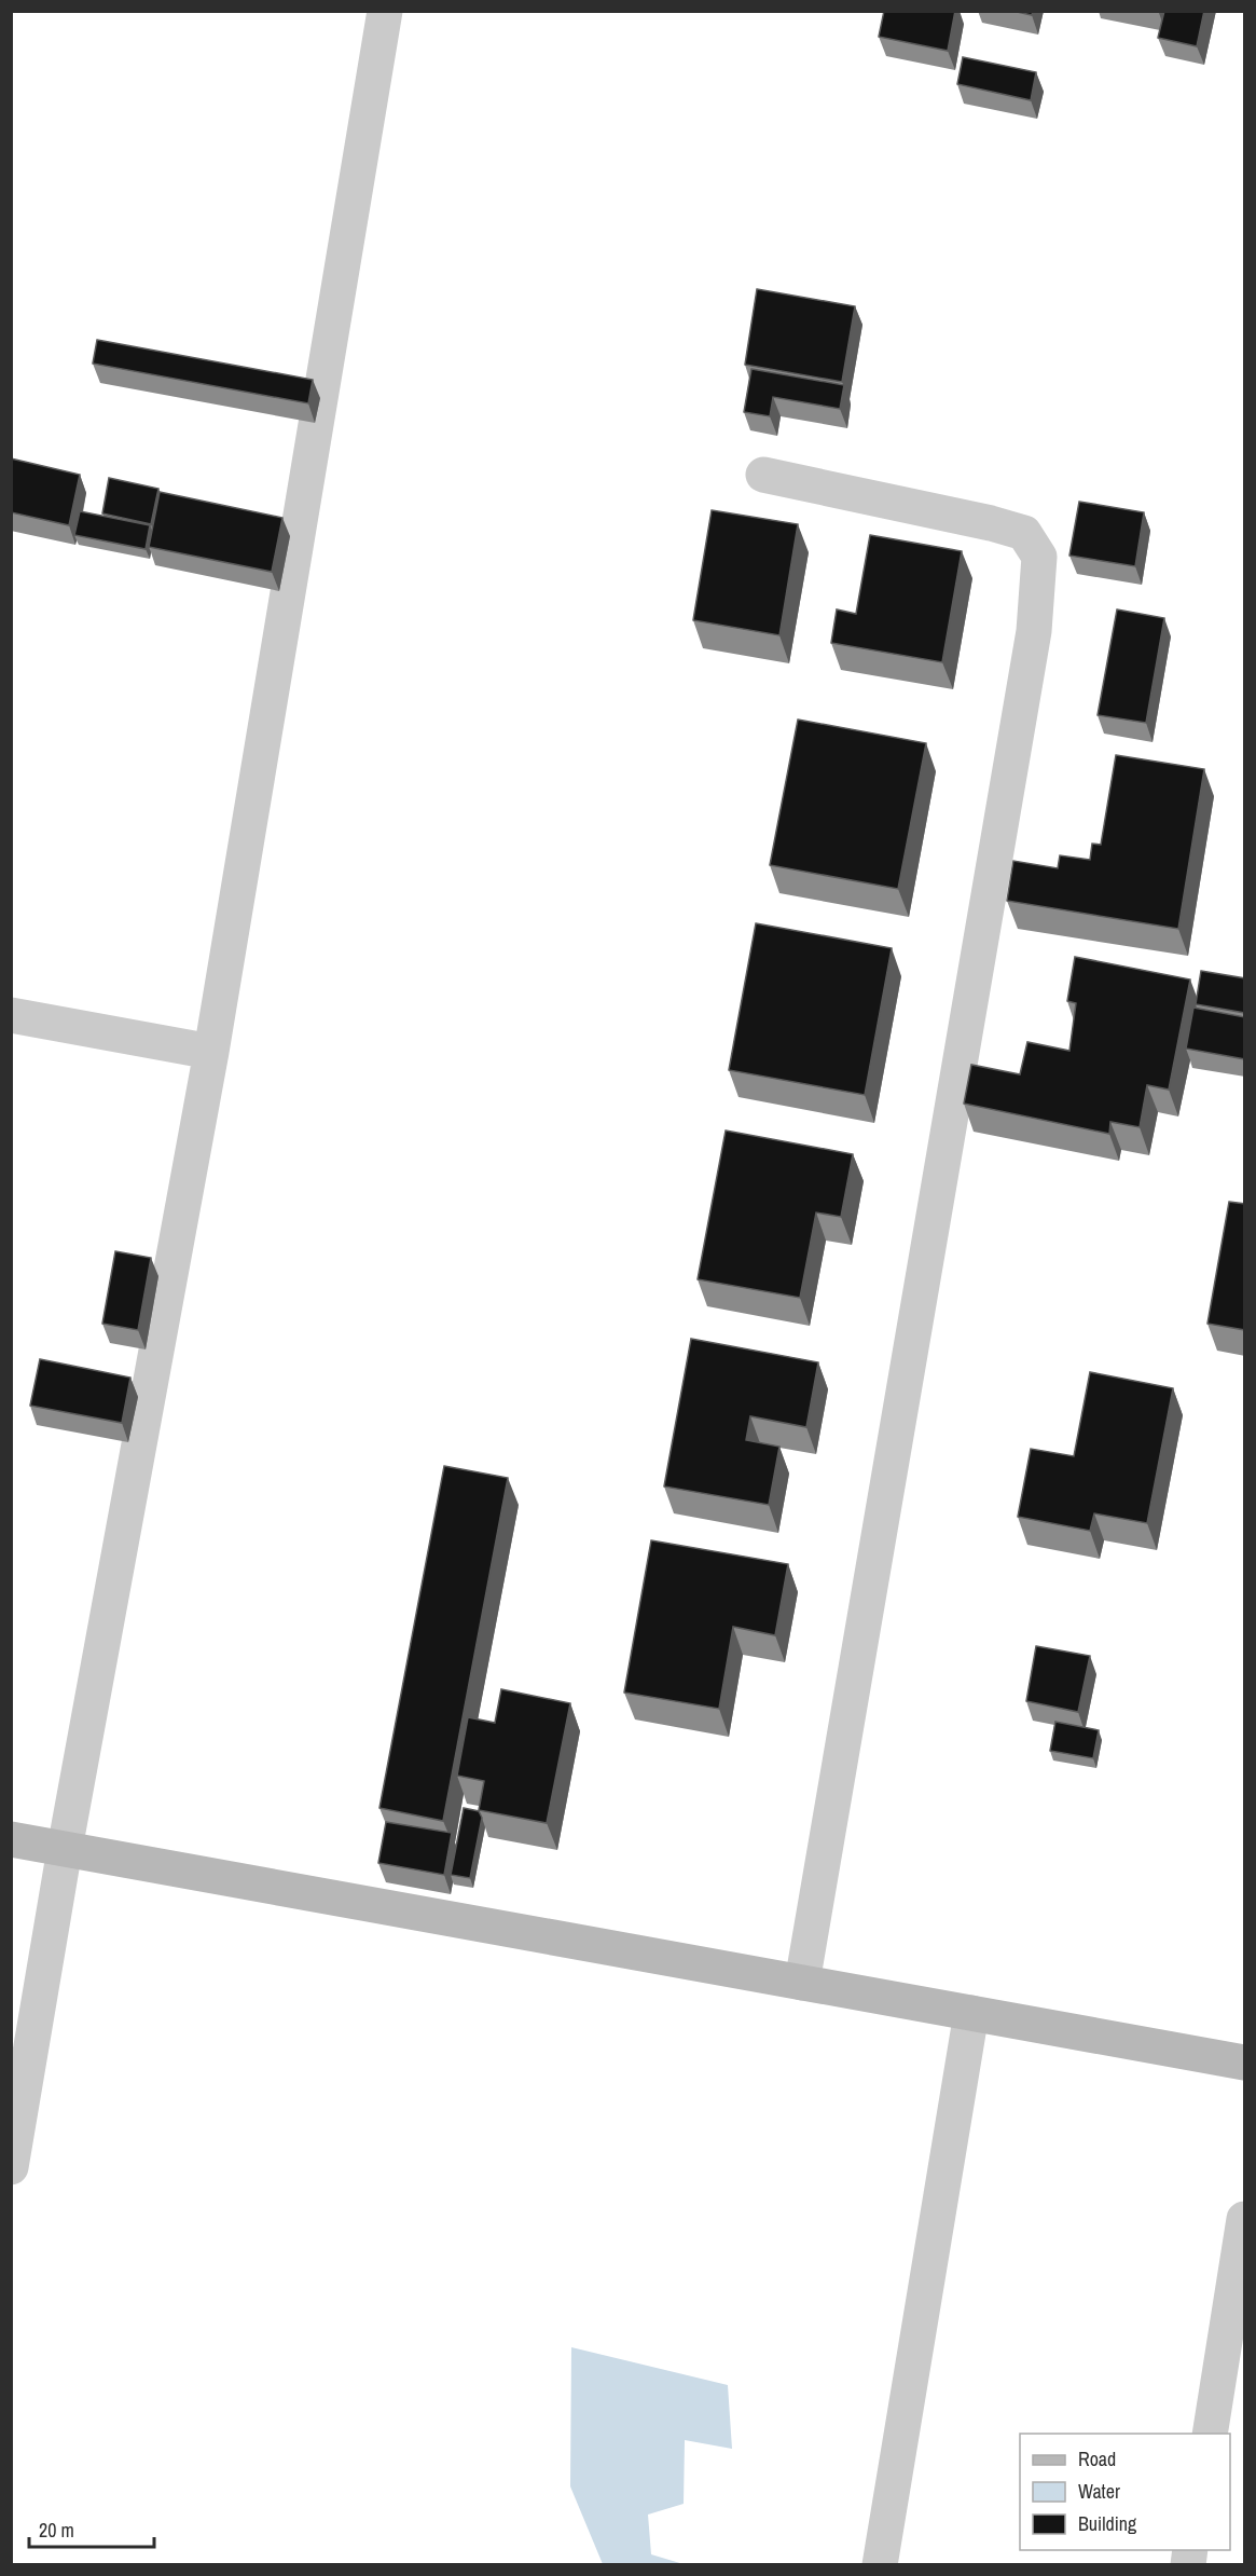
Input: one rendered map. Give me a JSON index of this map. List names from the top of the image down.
{
  "legend": ["Road", "Water", "Building"],
  "scale_bar": "20 m"
}
